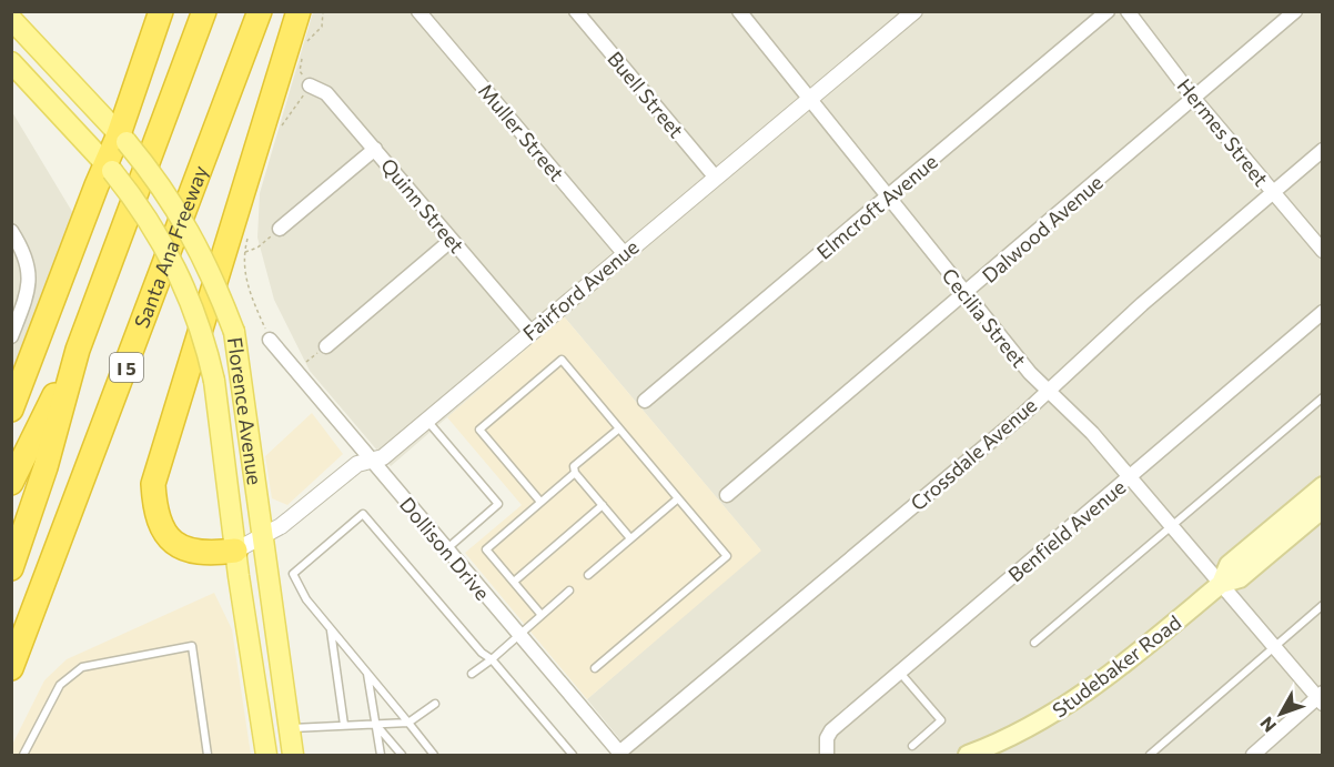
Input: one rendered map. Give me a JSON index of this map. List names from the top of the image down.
{
  "streets": {
    "highway": ["Santa Ana Freeway", "I 5"],
    "main road": ["Florence Avenue", "Studebaker Road"],
    "street": [
      "Buell Street",
      "Muller Street",
      "Hermes Street",
      "Quinn Street",
      "Elmcroft Avenue",
      "Dalwood Avenue",
      "Fairford Avenue",
      "Cecilia Street",
      "Crossdale Avenue",
      "Benfield Avenue",
      "Dollison Drive"
    ]
  },
  "crossings": [
    ["Buell Street", "Fairford Avenue"],
    ["Muller Street", "Fairford Avenue"],
    ["Hermes Street", "Dalwood Avenue"],
    ["Hermes Street", "Crossdale Avenue"],
    ["Quinn Street", "Fairford Avenue"],
    ["Elmcroft Avenue", "Cecilia Street"],
    ["Dalwood Avenue", "Cecilia Street"],
    ["Fairford Avenue", "Cecilia Street"],
    ["Fairford Avenue", "Florence Avenue"],
    ["Fairford Avenue", "Dollison Drive"],
    ["Cecilia Street", "Crossdale Avenue"],
    ["Cecilia Street", "Benfield Avenue"],
    ["Cecilia Street", "Studebaker Road"],
    ["Crossdale Avenue", "Dollison Drive"]
  ],
  "north": "bottom left"
}
